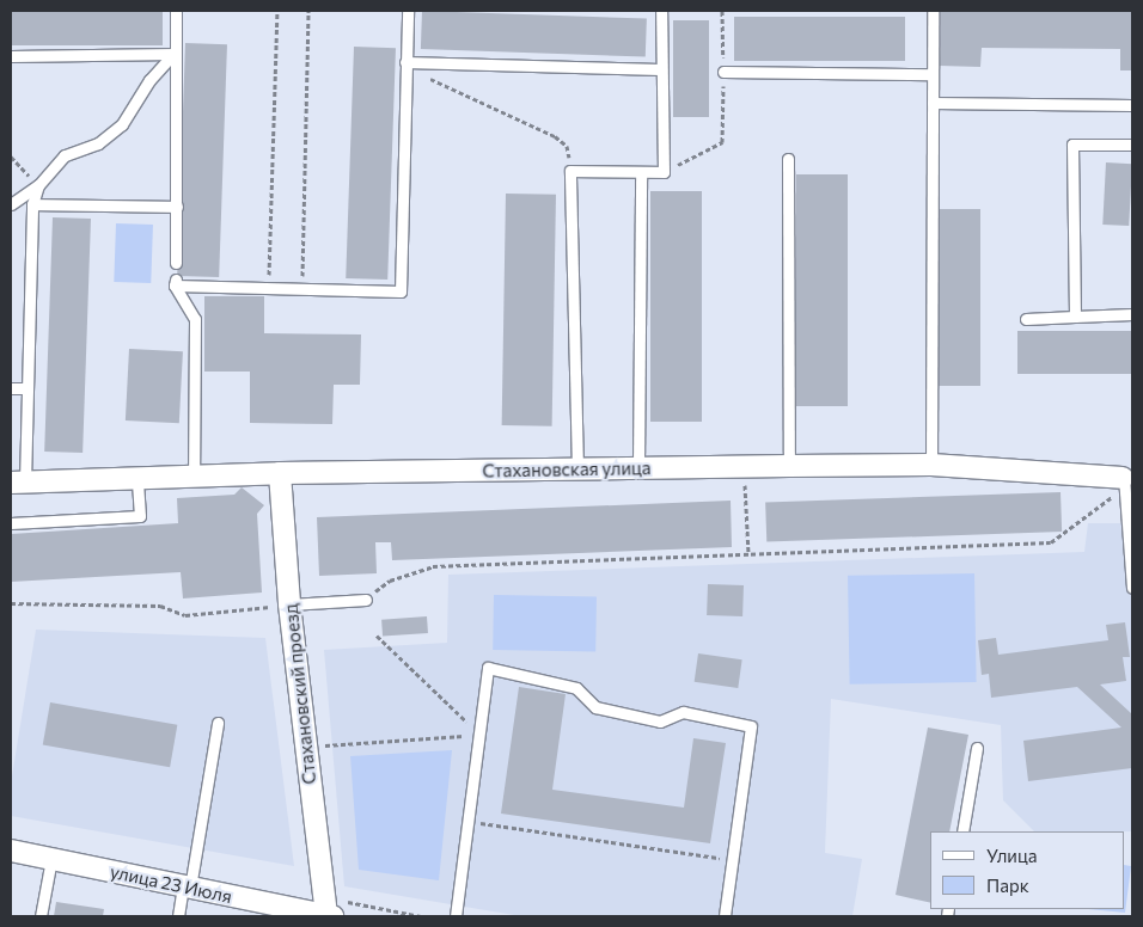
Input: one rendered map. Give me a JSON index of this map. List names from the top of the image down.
{
  "streets": {
    "street": ["Стахановская улица", "Стахановский проезд", "улица 23 Июля"]
  },
  "crossings": [
    ["Стахановская улица", "Стахановский проезд"],
    ["Стахановский проезд", "улица 23 Июля"]
  ],
  "legend": ["Улица", "Парк"]
}
